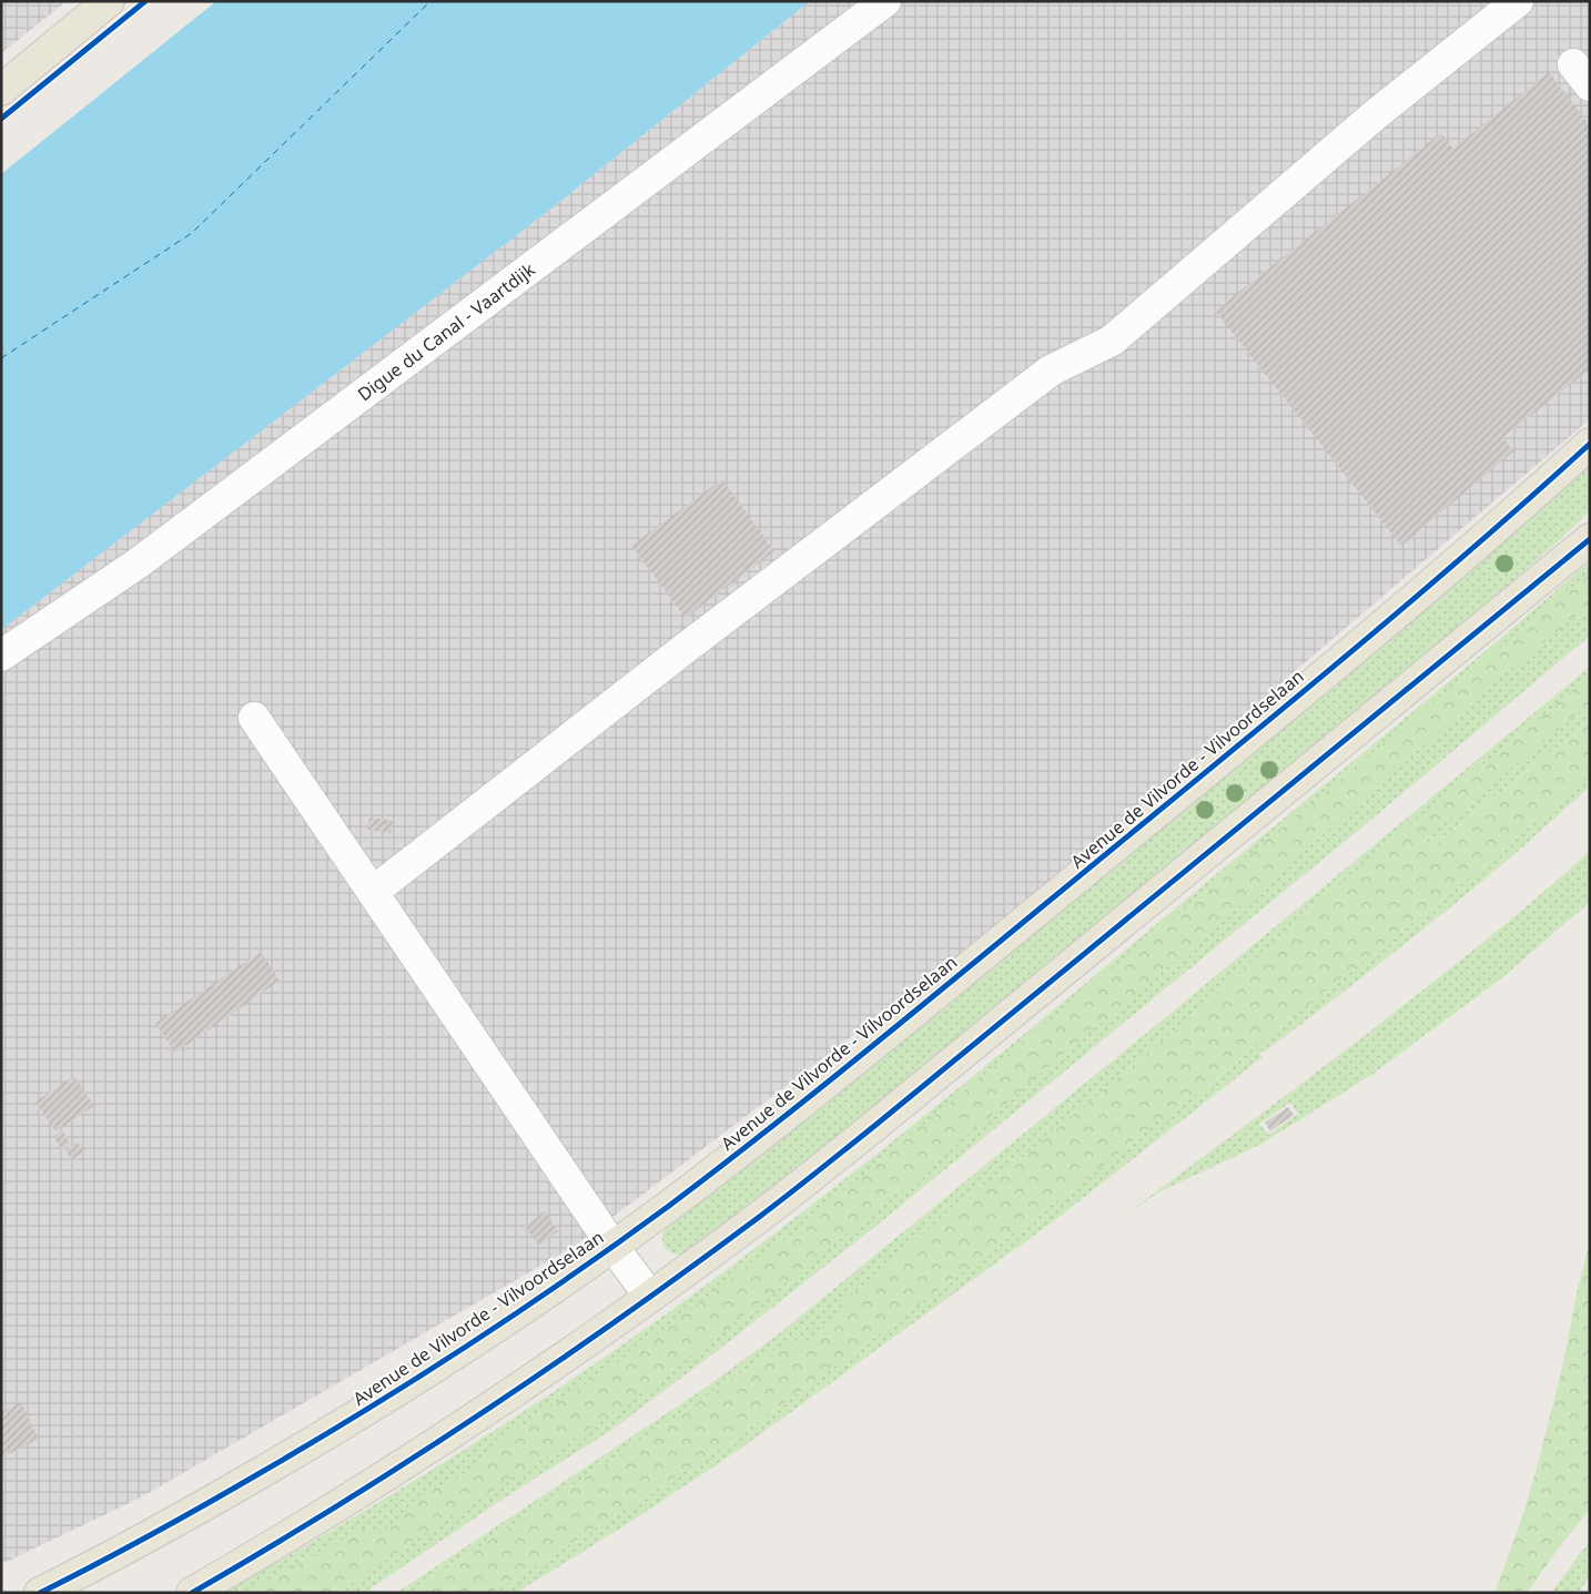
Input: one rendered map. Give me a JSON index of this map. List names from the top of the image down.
{
  "streets": {
    "main road": ["Avenue de Vilvorde - Vilvoordselaan"],
    "lane": ["Digue du Canal - Vaartdijk"]
  }
}
